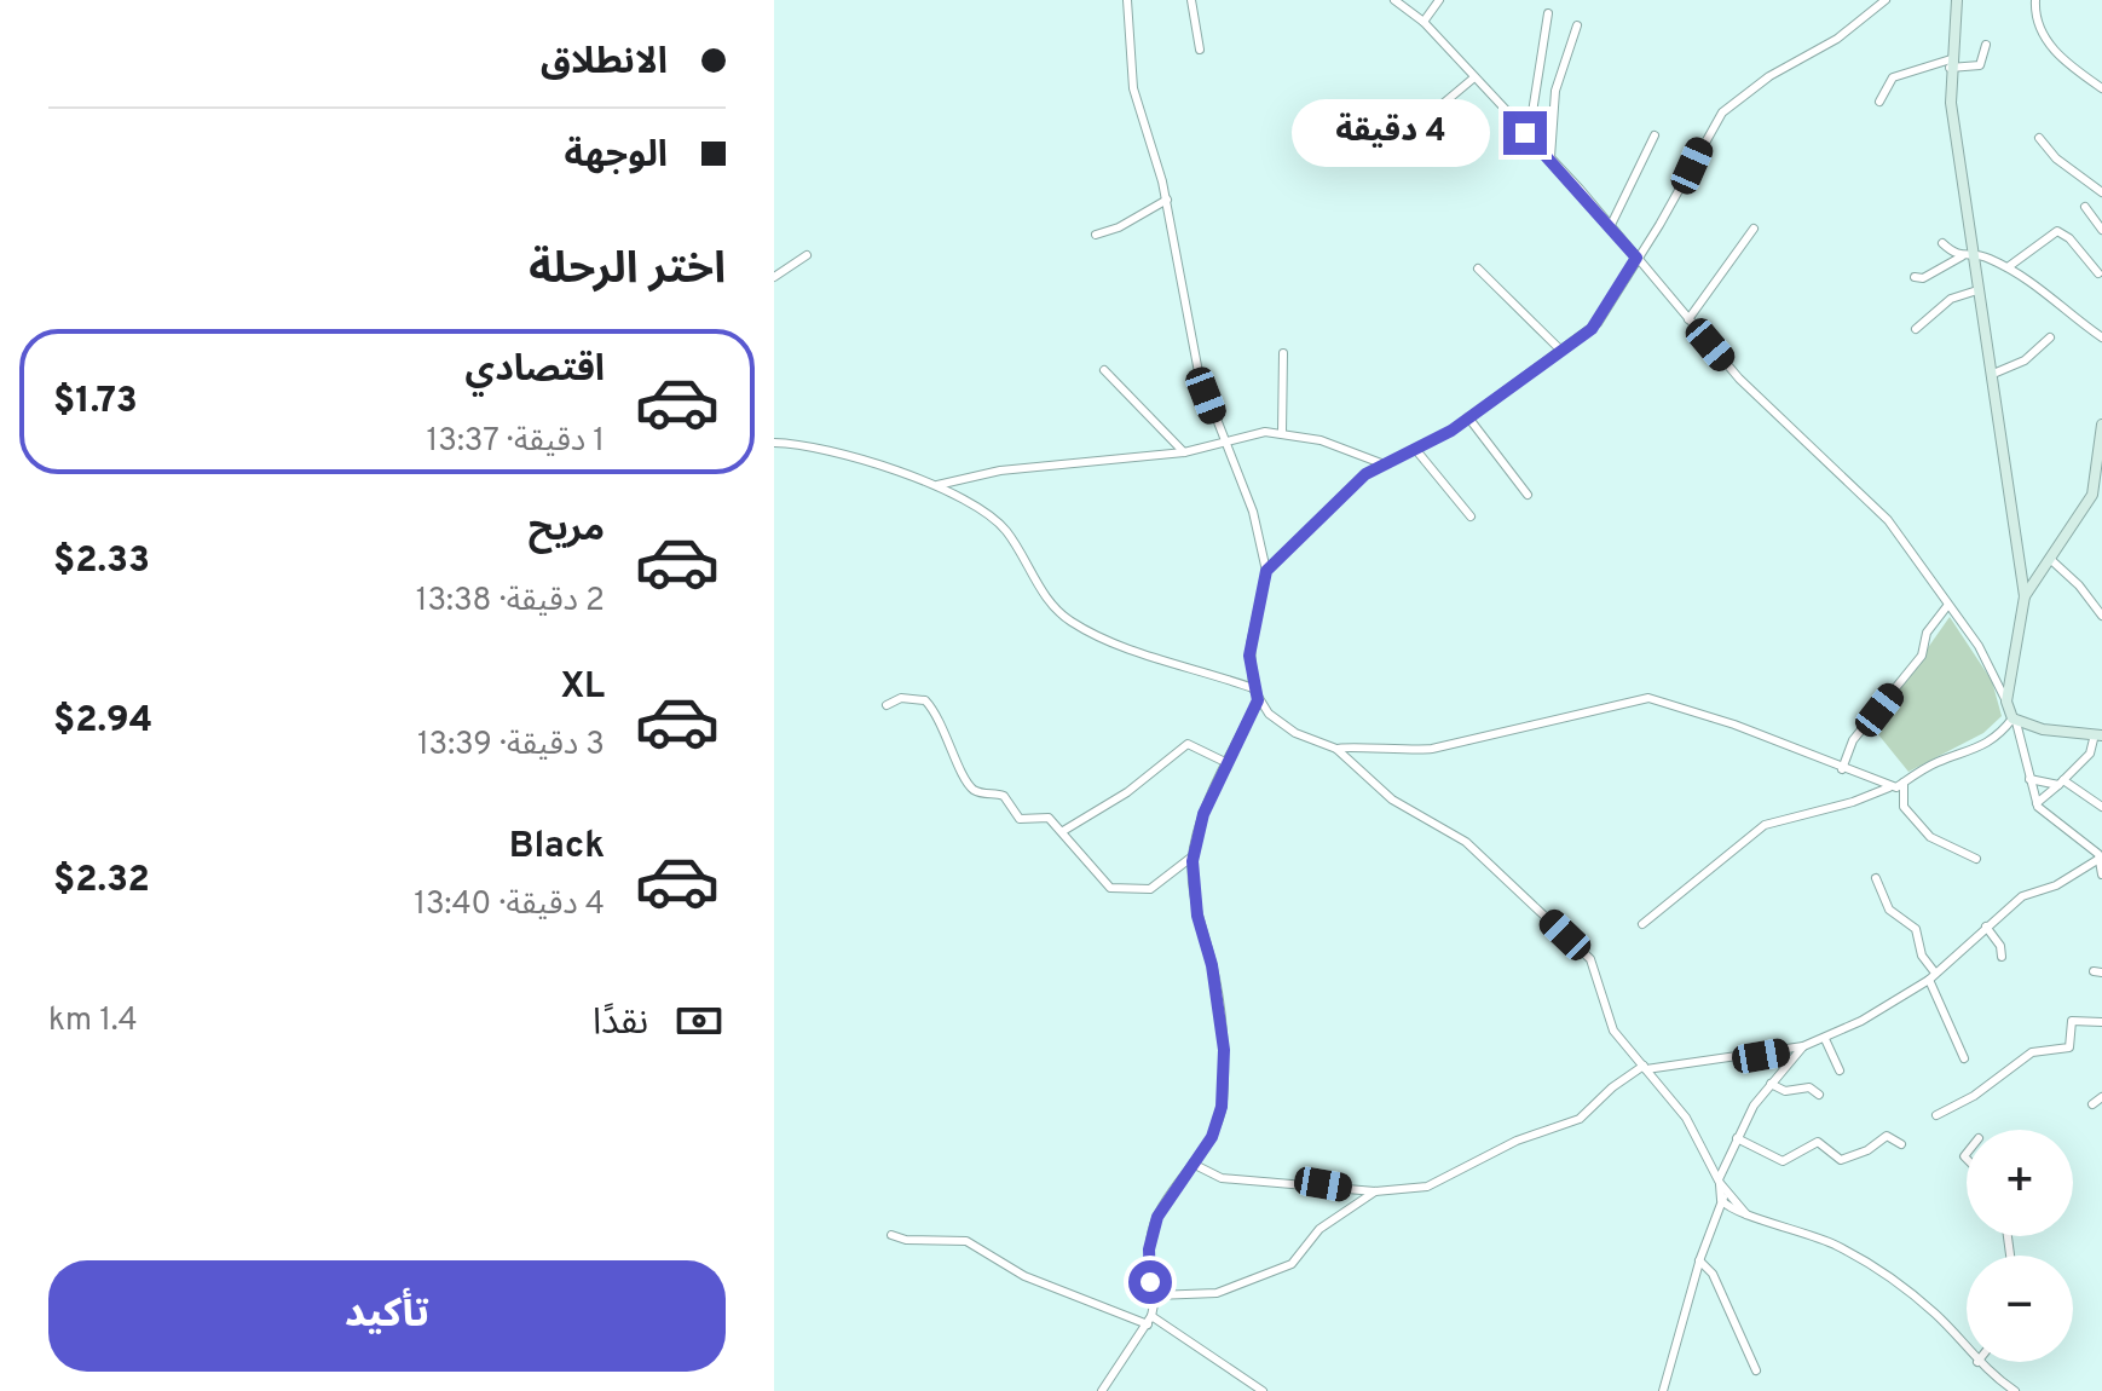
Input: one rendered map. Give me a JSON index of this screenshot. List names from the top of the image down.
{
  "page": {
    "banner": ["الانطلاق", "الوجهة"],
    "bubble": "4 دقيقة",
    "heading": "اختر الرحلة",
    "list": [
      {
        "name": "اقتصادي",
        "note": "1 دقيقة · 13:37",
        "value": "$1.73"
      },
      {
        "name": "مريح",
        "note": "2 دقيقة · 13:38",
        "value": "$2.33"
      },
      {
        "name": "XL",
        "note": "3 دقيقة · 13:39",
        "value": "$2.94"
      },
      {
        "name": "Black",
        "note": "4 دقيقة · 13:40",
        "value": "$2.32"
      }
    ],
    "pay": ["نقدًا", "1.4 km"],
    "map_buttons": ["+", "−"],
    "buttons": "تأكيد"
  }
}
